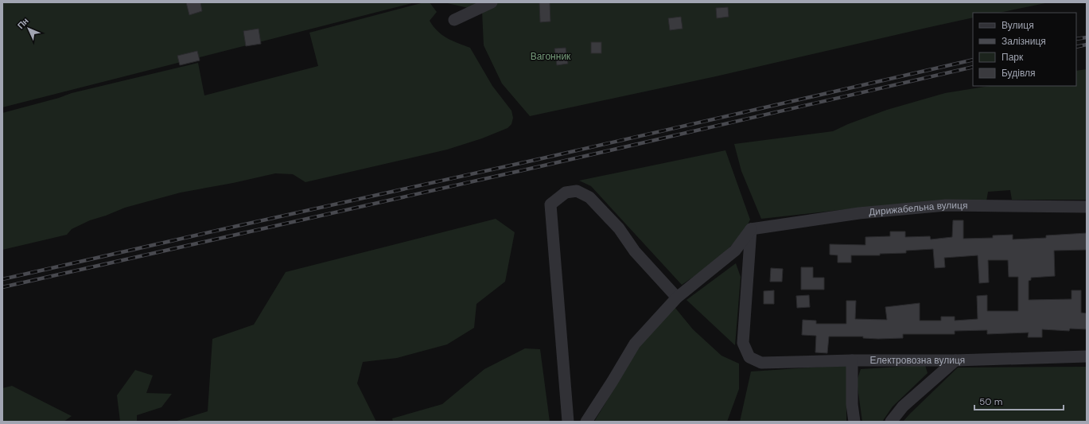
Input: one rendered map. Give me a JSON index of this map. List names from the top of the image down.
{
  "streets": {
    "street": ["Дирижабельна вулиця", "Електровозна вулиця"]
  },
  "crossings": [
    ["Дирижабельна вулиця", "Електровозна вулиця"]
  ],
  "parks": ["Вагонник"],
  "legend": [
    "Вулиця",
    "Залізниця",
    "Парк",
    "Будівля"
  ],
  "scale_bar": "50 m",
  "north": "top left"
}
